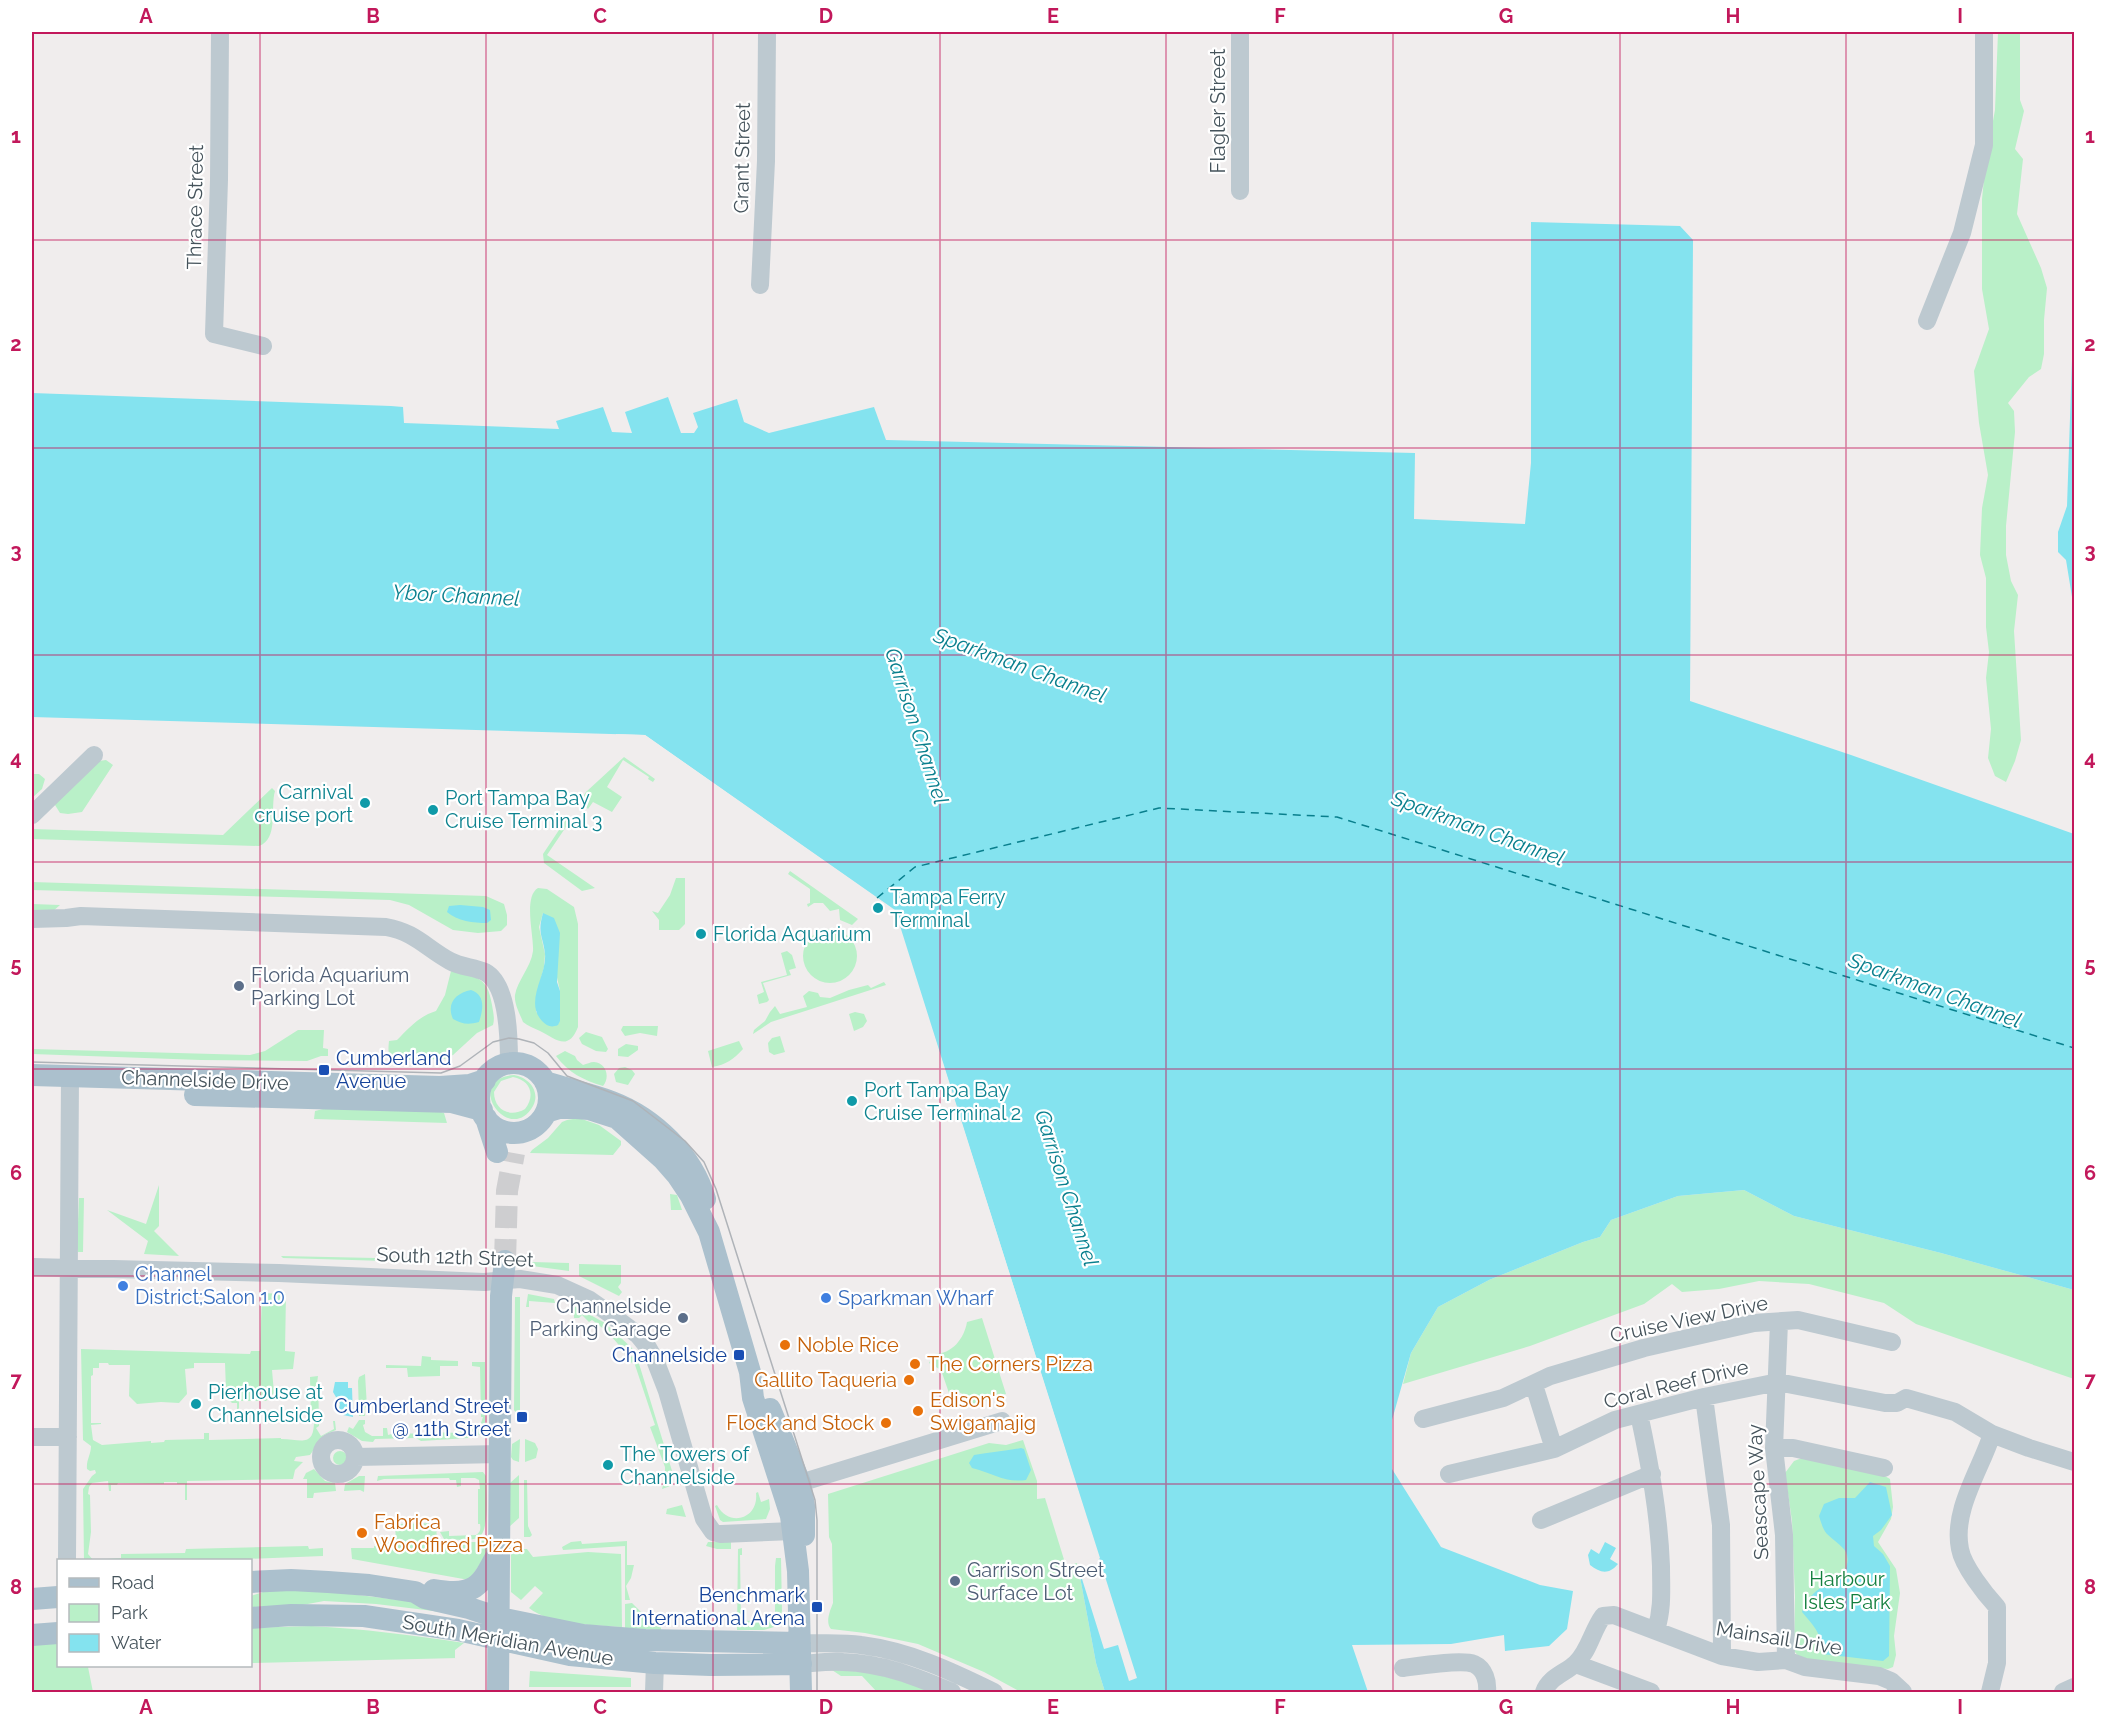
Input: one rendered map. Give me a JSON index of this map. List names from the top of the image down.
{
  "streets": {
    "main road": ["Channelside Drive", "South Meridian Avenue"],
    "street": [
      "Flagler Street",
      "Grant Street",
      "Thrace Street",
      "South 12th Street",
      "Cruise View Drive",
      "Coral Reef Drive",
      "Seascape Way",
      "Mainsail Drive"
    ]
  },
  "crossings": [
    ["Cruise View Drive", "Seascape Way"],
    ["Coral Reef Drive", "Seascape Way"],
    ["Seascape Way", "Mainsail Drive"]
  ],
  "water": ["Ybor Channel", "Sparkman Channel", "Garrison Channel"],
  "parks": ["Harbour Isles Park"],
  "places": {
    "other": [
      "Carnival cruise port",
      "Port Tampa Bay Cruise Terminal 3",
      "Tampa Ferry Terminal",
      "Florida Aquarium",
      "Florida Aquarium Parking Lot",
      "Port Tampa Bay Cruise Terminal 2",
      "Channel District;Salon 1.0",
      "Sparkman Wharf",
      "Channelside Parking Garage",
      "Noble Rice",
      "The Corners Pizza",
      "Gallito Taqueria",
      "Pierhouse at Channelside",
      "Edison's Swigamajig",
      "Flock and Stock",
      "The Towers of Channelside",
      "Fabrica Woodfired Pizza",
      "Garrison Street Surface Lot"
    ],
    "transit": [
      "Cumberland Avenue",
      "Channelside",
      "Cumberland Street @ 11th Street",
      "Benchmark International Arena"
    ]
  },
  "legend": ["Road", "Park", "Water"],
  "grid": {
    "columns": [
      "A",
      "B",
      "C",
      "D",
      "E",
      "F",
      "G",
      "H",
      "I"
    ],
    "rows": [
      "1",
      "2",
      "3",
      "4",
      "5",
      "6",
      "7",
      "8"
    ]
  }
}
